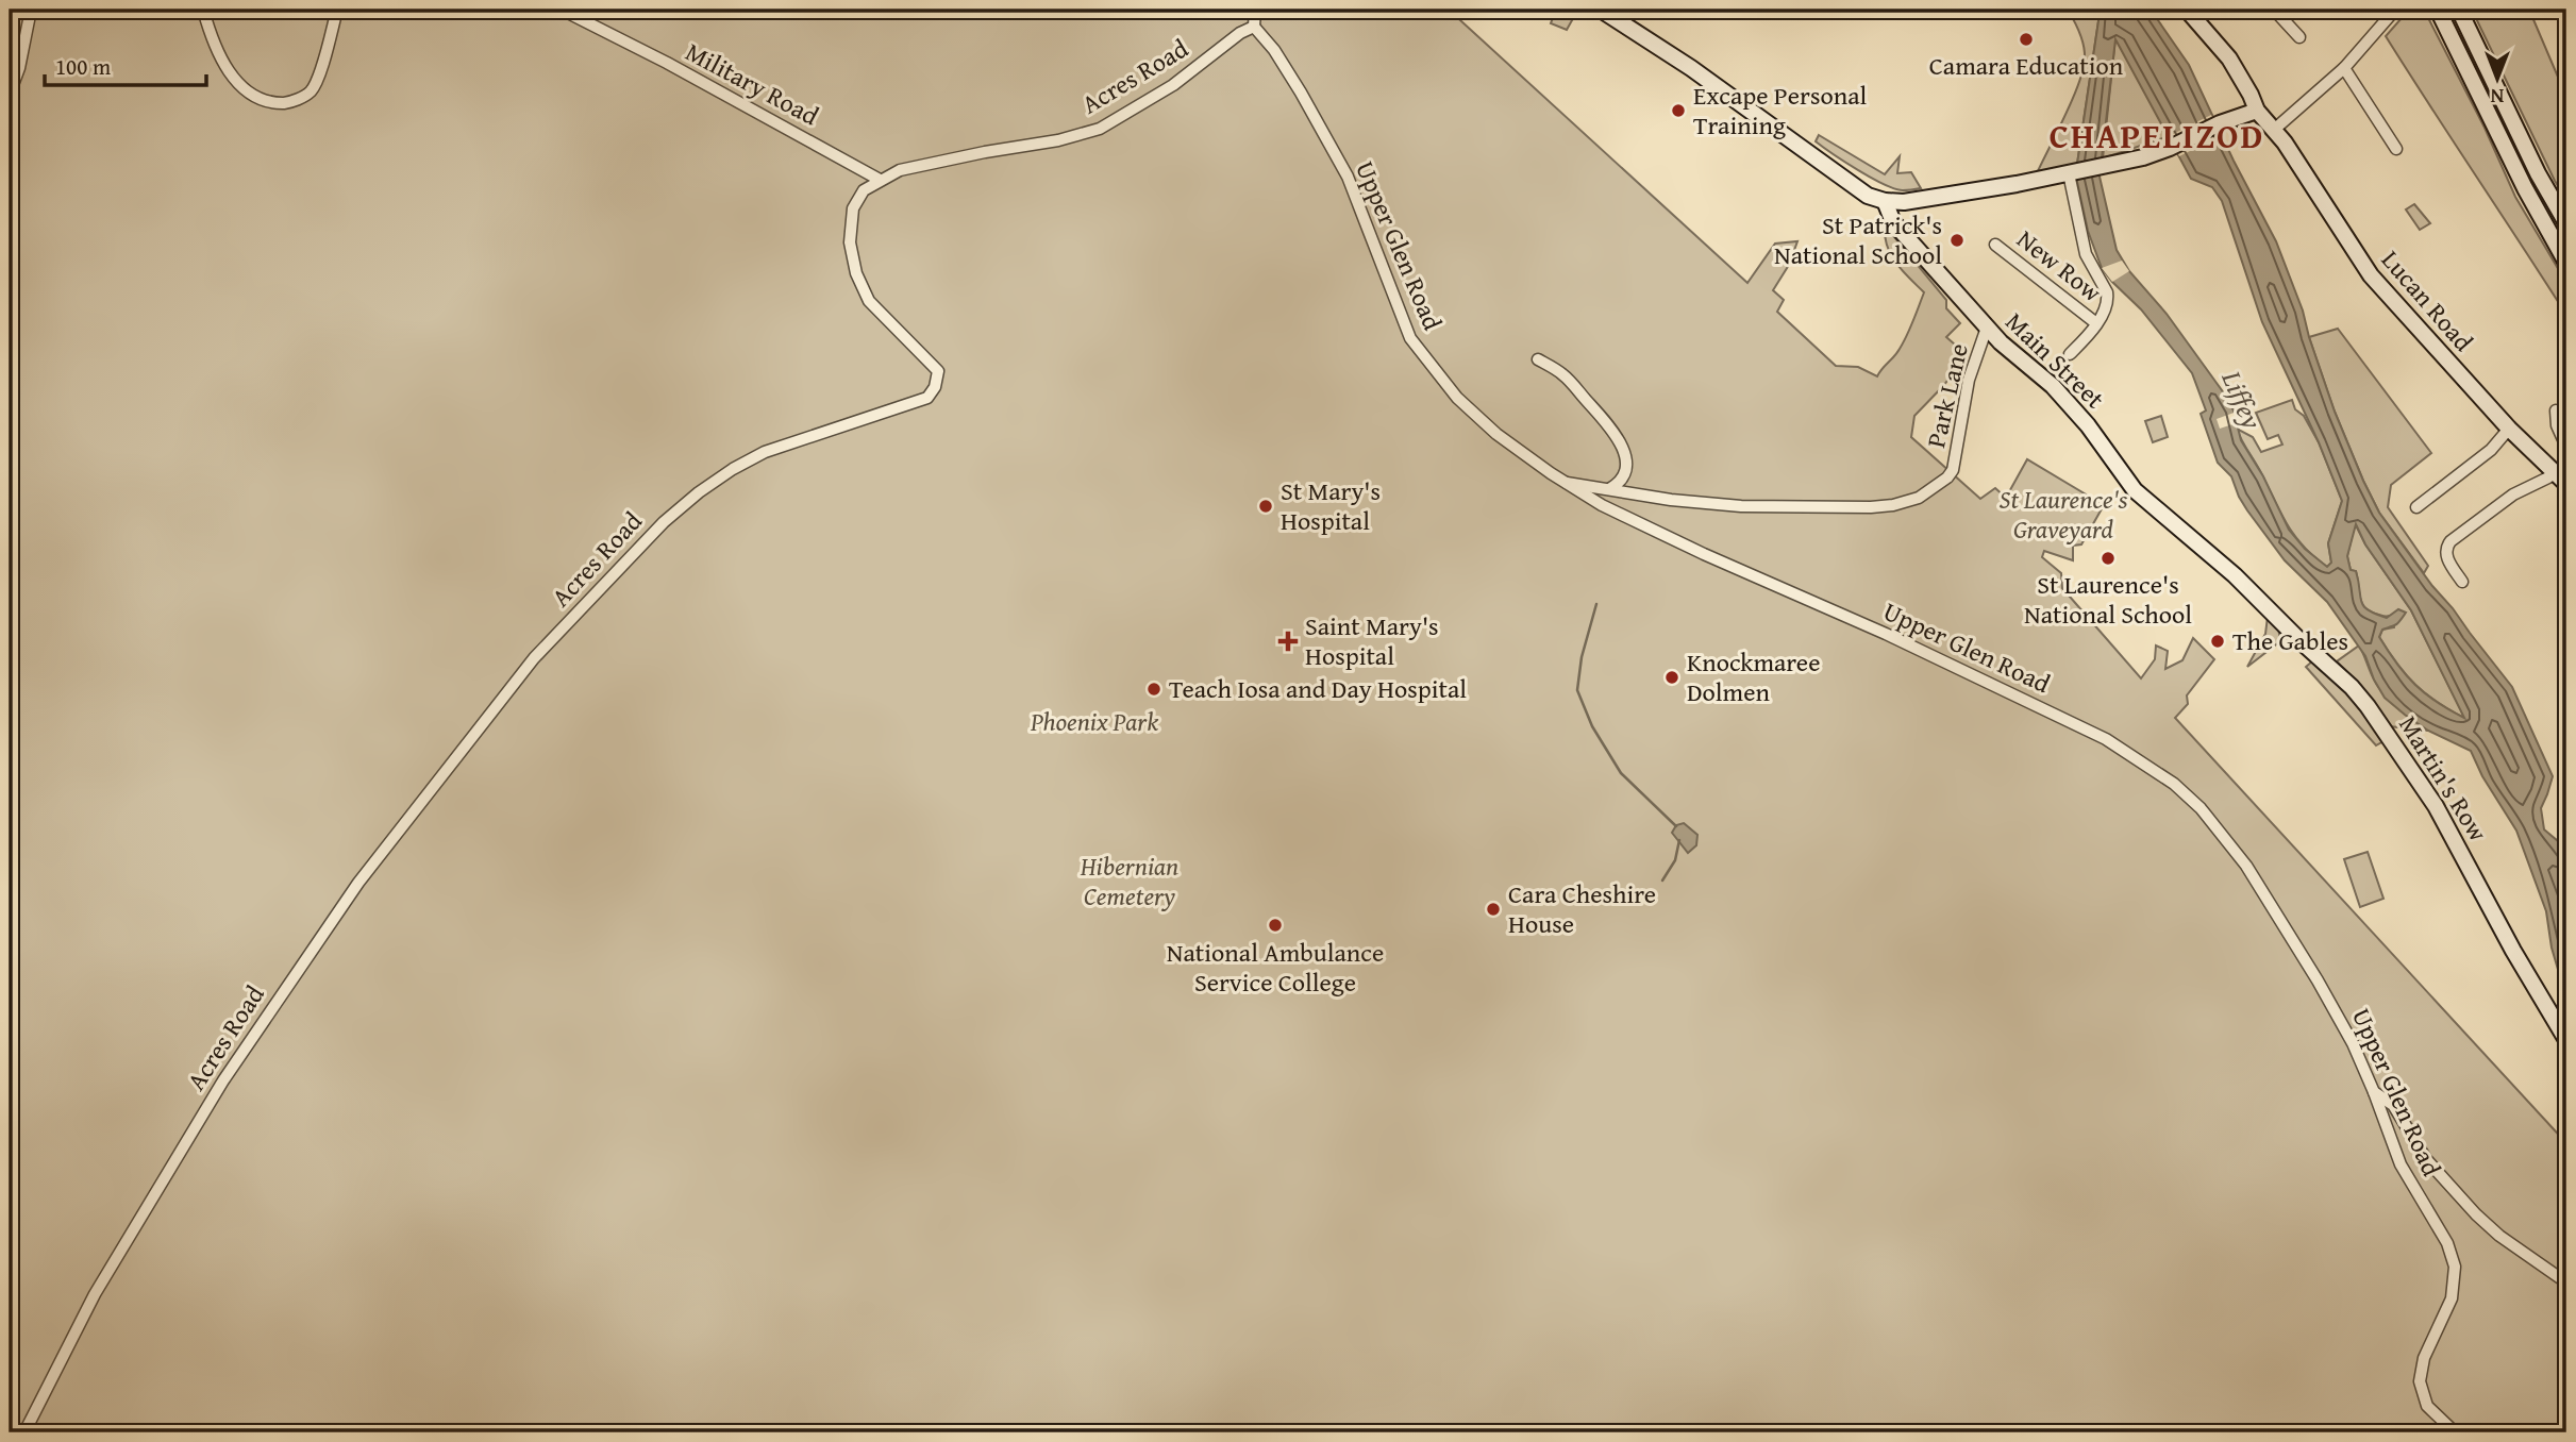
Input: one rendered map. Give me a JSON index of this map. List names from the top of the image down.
{
  "streets": {
    "main road": ["Lucan Road", "Main Street", "Martin's Row"],
    "street": [
      "Acres Road",
      "Military Road",
      "Upper Glen Road",
      "New Row",
      "Park Lane"
    ]
  },
  "crossings": [
    ["Acres Road", "Military Road"],
    ["Acres Road", "Upper Glen Road"],
    ["Main Street", "Park Lane"],
    ["Main Street", "Martin's Row"]
  ],
  "districts": ["CHAPELIZOD"],
  "water": ["Liffey"],
  "parks": ["St Laurence's Graveyard", "Phoenix Park", "Hibernian Cemetery"],
  "places": {
    "other": [
      "Camara Education",
      "Excape Personal Training",
      "St Patrick's National School",
      "St Mary's Hospital",
      "St Laurence's National School",
      "The Gables",
      "Knockmaree Dolmen",
      "Teach Iosa and Day Hospital",
      "Cara Cheshire House",
      "National Ambulance Service College"
    ],
    "health": ["Saint Mary's Hospital"]
  },
  "scale_bar": "100 m",
  "north": "bottom"
}
